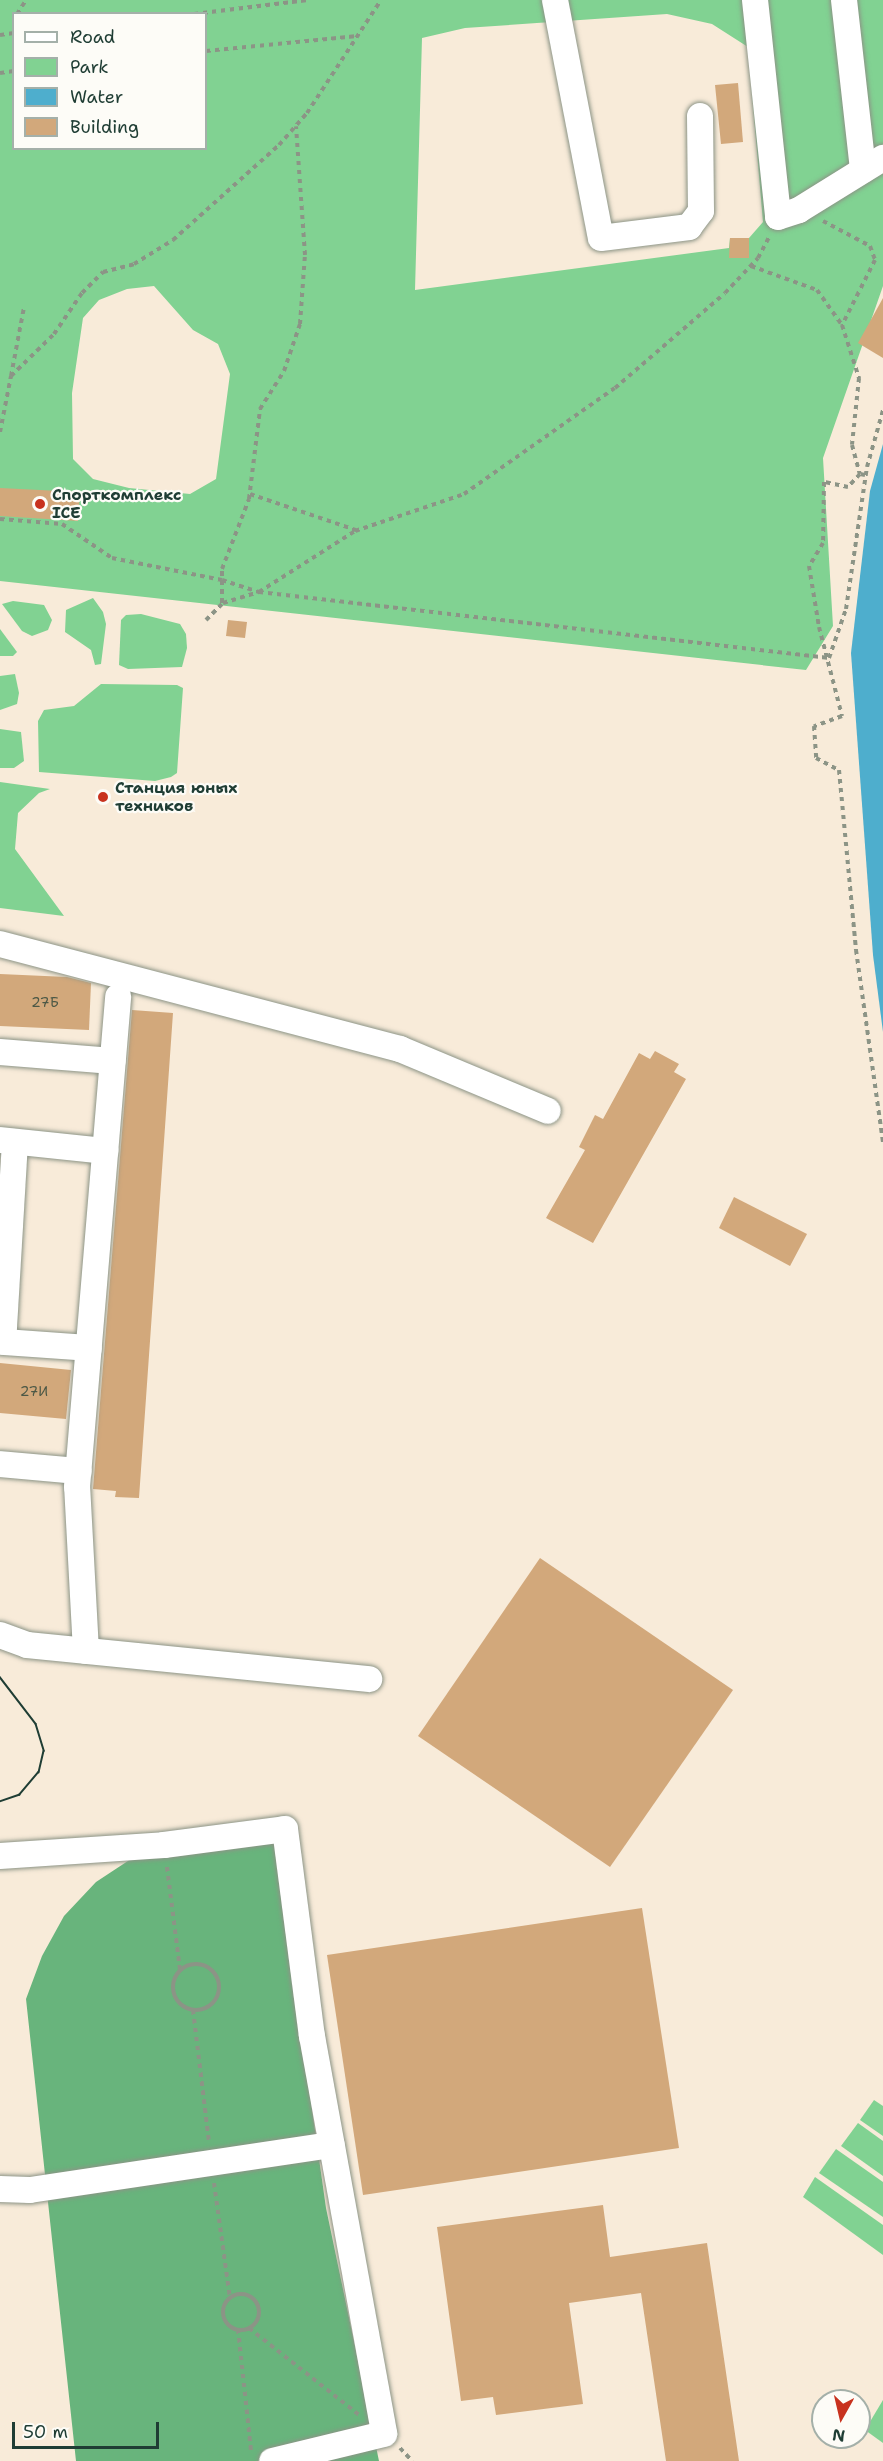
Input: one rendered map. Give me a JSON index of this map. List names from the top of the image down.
{
  "places": ["Спорткомплекс ICE", "Станция юных техников"],
  "house_numbers": ["27Б", "27И"],
  "legend": [
    "Road",
    "Park",
    "Water",
    "Building"
  ],
  "scale_bar": "50 m",
  "north": "bottom"
}
